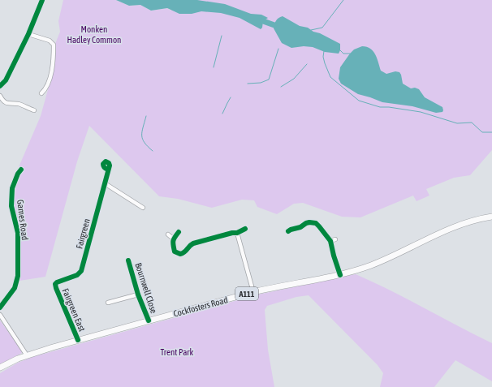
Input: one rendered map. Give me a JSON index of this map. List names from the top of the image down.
{
  "streets": {
    "main road": ["A111", "Cockfosters Road"],
    "street": [
      "Games Road",
      "Fairgreen",
      "Bournwell Close",
      "Fairgreen East"
    ]
  },
  "crossings": [
    ["Fairgreen", "Fairgreen East"],
    ["Bournwell Close", "Cockfosters Road"],
    ["Cockfosters Road", "Fairgreen East"]
  ],
  "parks": ["Monken Hadley Common", "Trent Park"]
}
